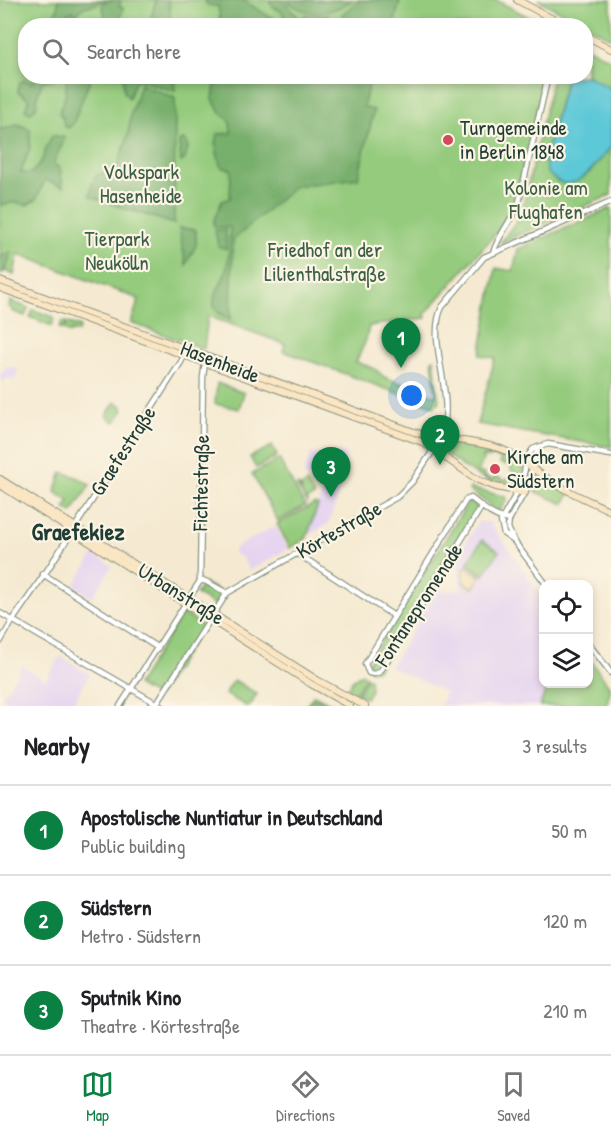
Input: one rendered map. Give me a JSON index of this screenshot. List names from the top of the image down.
{
  "streets": {
    "main road": ["Hasenheide", "Urbanstraße"],
    "street": [
      "Graefestraße",
      "Fichtestraße",
      "Körtestraße",
      "Fontanepromenade"
    ]
  },
  "crossings": [
    ["Hasenheide", "Graefestraße"],
    ["Hasenheide", "Fichtestraße"],
    ["Hasenheide", "Körtestraße"],
    ["Graefestraße", "Urbanstraße"],
    ["Körtestraße", "Urbanstraße"]
  ],
  "districts": ["Graefekiez"],
  "parks": [
    "Volkspark Hasenheide",
    "Kolonie am Flughafen",
    "Tierpark Neukölln",
    "Friedhof an der Lilienthalstraße"
  ],
  "places": ["Turngemeinde in Berlin 1848", "Kirche am Südstern"],
  "page": {
    "search": "Search here",
    "pins": ["1", "2", "3"],
    "heading": ["Nearby", "3 results"],
    "list": [
      {
        "mark": "1",
        "name": "Apostolische Nuntiatur in Deutschland",
        "note": "Public building",
        "value": "50 m"
      },
      {
        "mark": "2",
        "name": "Südstern",
        "note": "Metro · Südstern",
        "value": "120 m"
      },
      {
        "mark": "3",
        "name": "Sputnik Kino",
        "note": "Theatre · Körtestraße",
        "value": "210 m"
      }
    ],
    "nav": ["Map", "Directions", "Saved"]
  }
}
